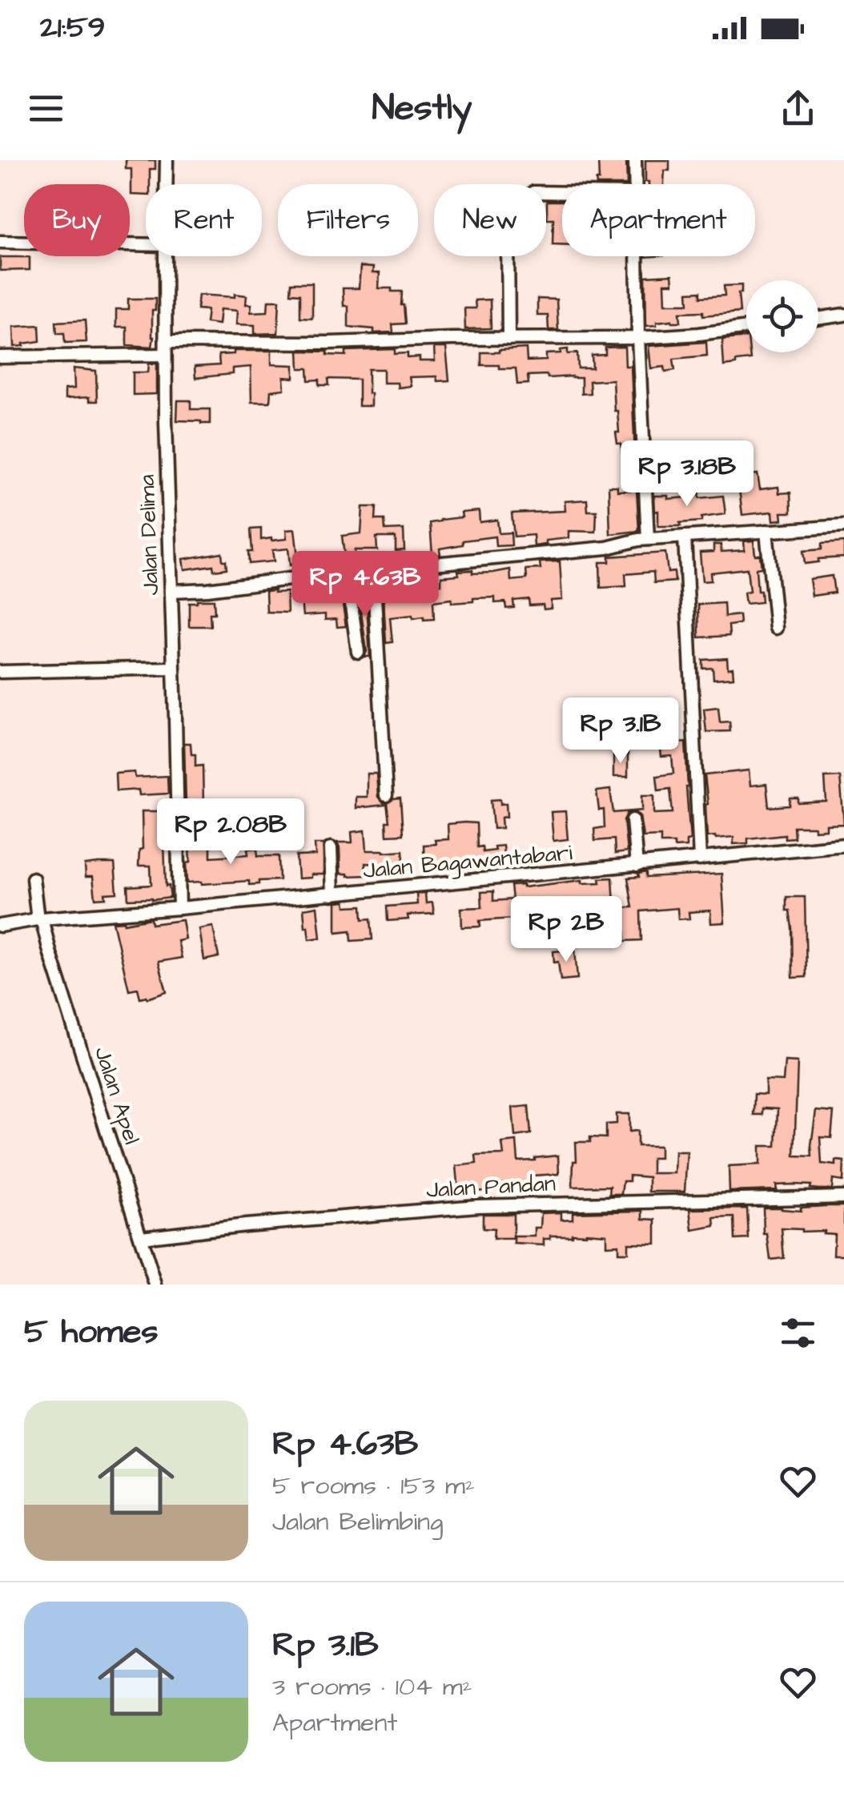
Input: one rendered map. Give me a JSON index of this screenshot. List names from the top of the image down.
{
  "streets": {
    "street": [
      "Jalan Delima",
      "Jalan Bagawantabari",
      "Jalan Apel",
      "Jalan Pandan"
    ]
  },
  "crossings": [
    ["Jalan Delima", "Jalan Bagawantabari"],
    ["Jalan Bagawantabari", "Jalan Apel"],
    ["Jalan Apel", "Jalan Pandan"]
  ],
  "page": {
    "status": "21:59",
    "header": "Nestly",
    "chip": [
      "Buy",
      "Rent",
      "Filters",
      "New",
      "Apartment"
    ],
    "price": [
      "Rp 3.18B",
      "Rp 4.63B",
      "Rp 3.1B",
      "Rp 2.08B",
      "Rp 2B"
    ],
    "heading": "5 homes",
    "list": [
      {
        "name": "Rp 4.63B",
        "note": "5 rooms · 153 m² · Jalan Belimbing"
      },
      {
        "name": "Rp 3.1B",
        "note": "3 rooms · 104 m² · Apartment"
      }
    ]
  }
}
